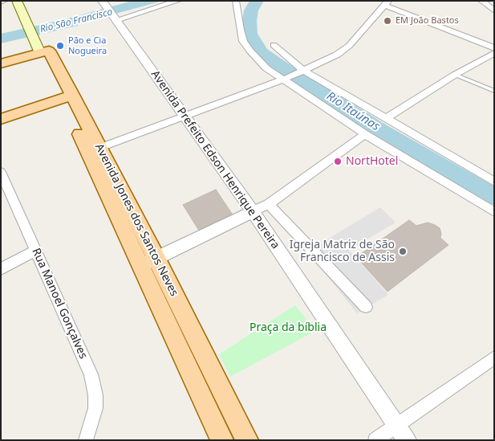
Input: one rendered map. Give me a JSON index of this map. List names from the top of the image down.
{
  "streets": {
    "main road": ["Avenida Jones dos Santos Neves"],
    "street": ["Avenida Prefeito Edson Henrique Pereira", "Rua Manoel Gonçalves"]
  },
  "water": ["Rio São Francisco", "Rio Itaúnas"],
  "parks": ["Praça da bíblia"],
  "places": [
    "EM João Bastos",
    "Pão e Cia Nogueira",
    "NortHotel",
    "Igreja Matriz de São Francisco de Assis"
  ]
}
